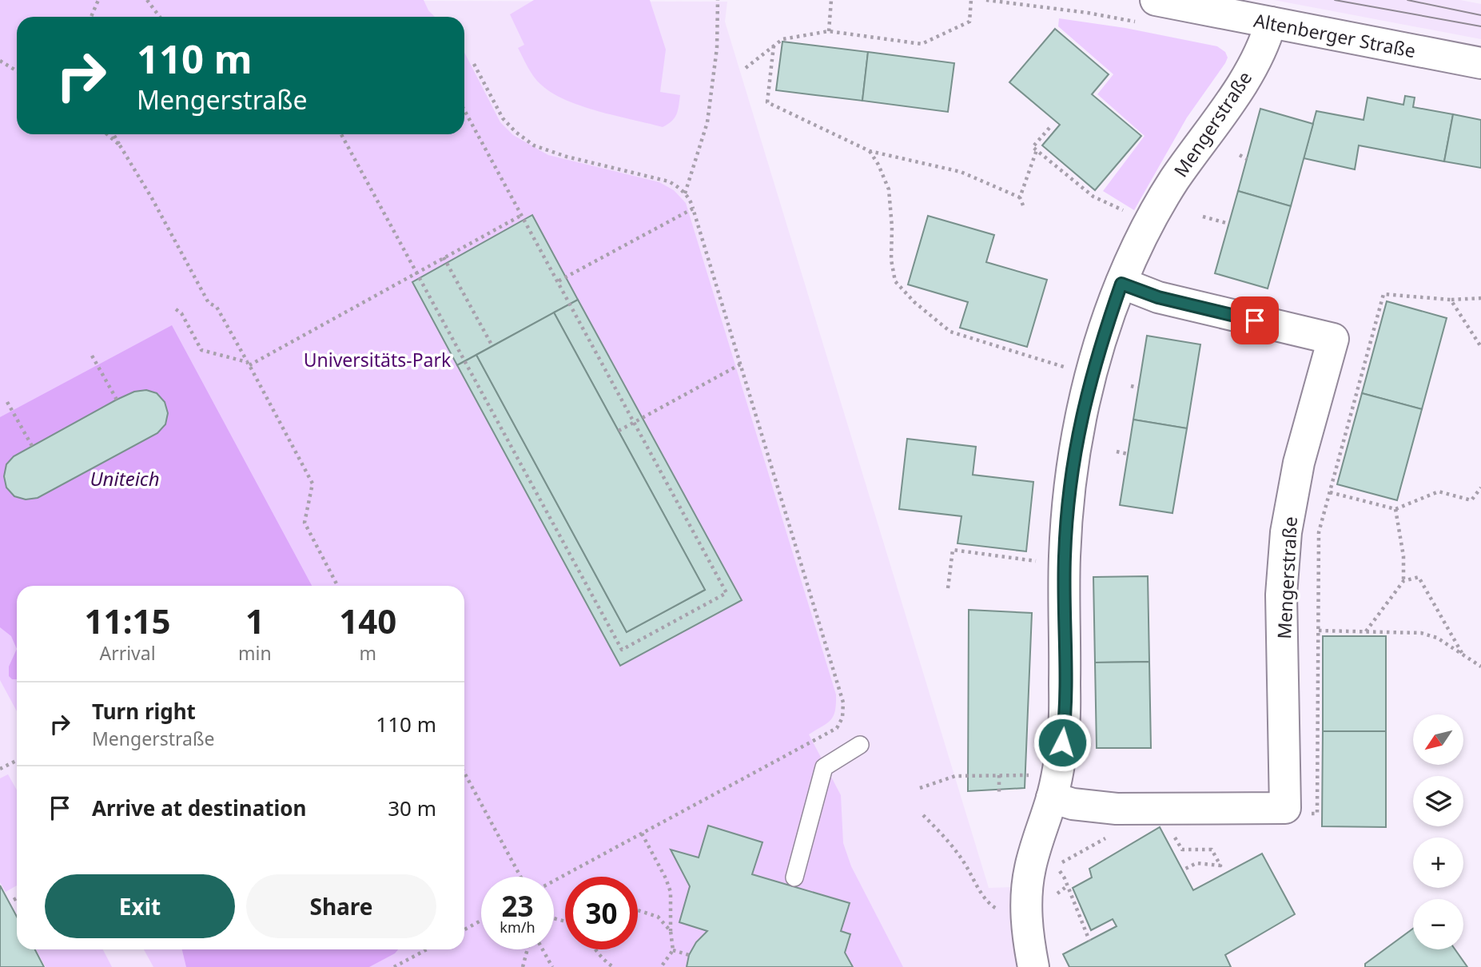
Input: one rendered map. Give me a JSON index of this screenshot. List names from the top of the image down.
{
  "streets": {
    "street": ["Altenberger Straße", "Mengerstraße"]
  },
  "crossings": [
    ["Altenberger Straße", "Mengerstraße"]
  ],
  "water": ["Uniteich"],
  "parks": ["Universitäts-Park"],
  "north": "bottom left",
  "page": {
    "turn": ["110 m", "Mengerstraße"],
    "eta": [
      "11:15",
      "Arrival",
      "1",
      "min",
      "140",
      "m"
    ],
    "list": [
      {
        "name": "Turn right",
        "note": "Mengerstraße",
        "value": "110 m"
      },
      {
        "name": "Arrive at destination",
        "value": "30 m"
      }
    ],
    "map_buttons": ["+", "−"],
    "buttons": ["Exit", "Share"],
    "speed": "23 km/h",
    "limit": "30"
  }
}
